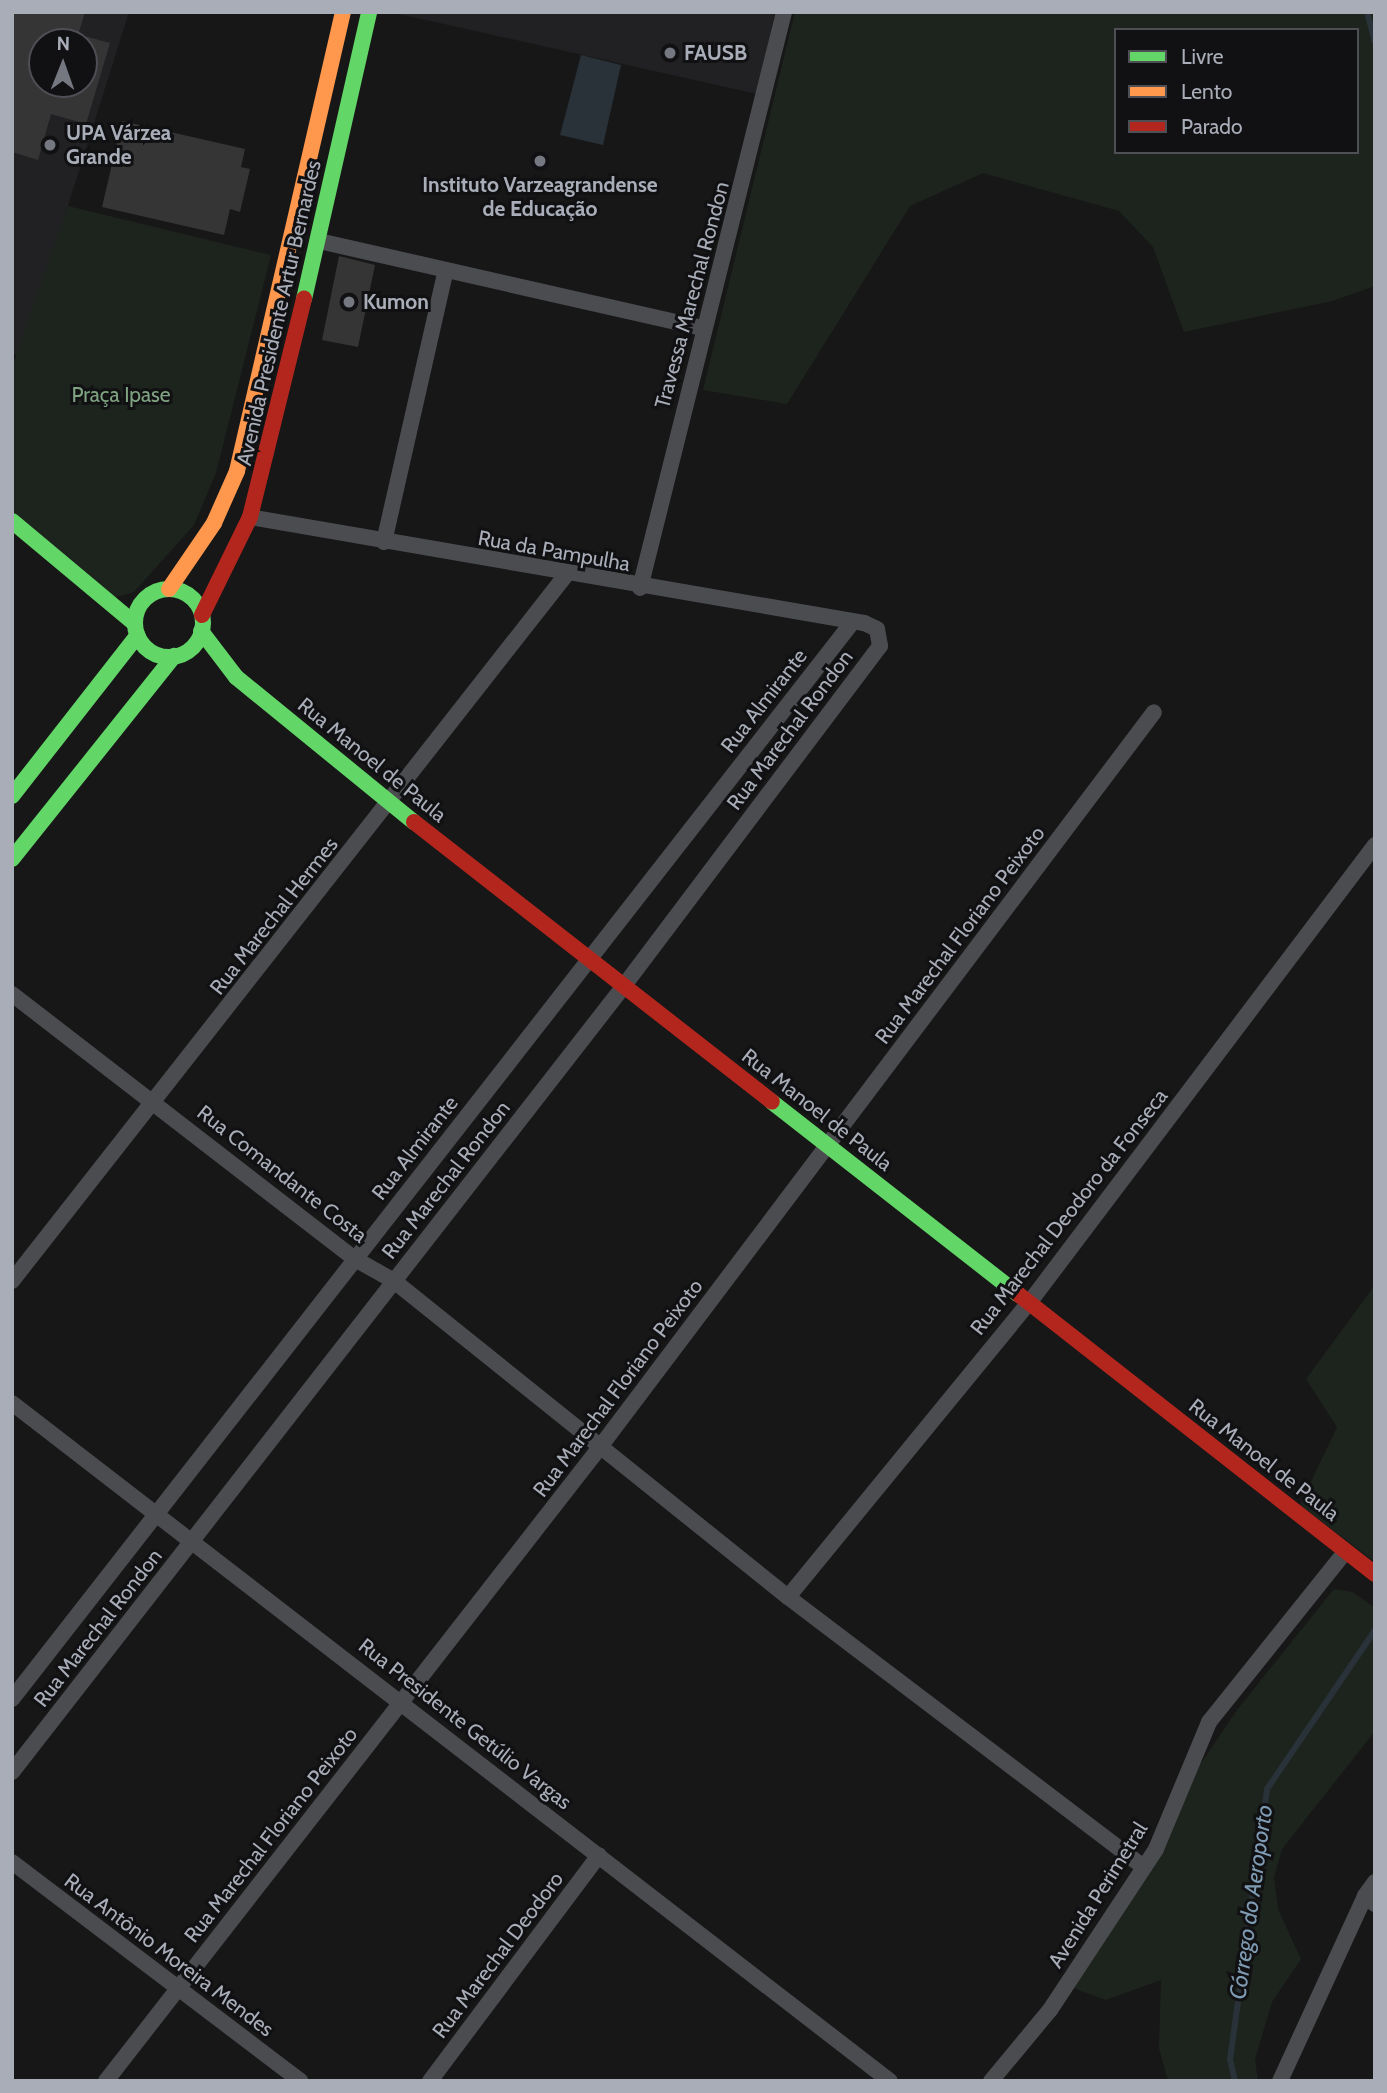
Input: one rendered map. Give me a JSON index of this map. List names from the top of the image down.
{
  "streets": {
    "main road": ["Avenida Presidente Artur Bernardes", "Rua Manoel de Paula"],
    "street": [
      "Travessa Marechal Rondon",
      "Rua da Pampulha",
      "Rua Almirante",
      "Rua Marechal Rondon",
      "Rua Marechal Hermes",
      "Rua Marechal Floriano Peixoto",
      "Rua Comandante Costa",
      "Rua Marechal Deodoro da Fonseca",
      "Rua Presidente Getúlio Vargas",
      "Avenida Perimetral",
      "Rua Antônio Moreira Mendes",
      "Rua Marechal Deodoro"
    ]
  },
  "crossings": [
    ["Travessa Marechal Rondon", "Rua da Pampulha"],
    ["Avenida Presidente Artur Bernardes", "Rua da Pampulha"],
    ["Avenida Presidente Artur Bernardes", "Rua Manoel de Paula"],
    ["Rua da Pampulha", "Rua Almirante"],
    ["Rua da Pampulha", "Rua Marechal Rondon"],
    ["Rua da Pampulha", "Rua Marechal Hermes"],
    ["Rua Almirante", "Rua Marechal Rondon"],
    ["Rua Almirante", "Rua Manoel de Paula"],
    ["Rua Almirante", "Rua Comandante Costa"],
    ["Rua Almirante", "Rua Presidente Getúlio Vargas"],
    ["Rua Marechal Rondon", "Rua Manoel de Paula"],
    ["Rua Marechal Rondon", "Rua Comandante Costa"],
    ["Rua Marechal Rondon", "Rua Presidente Getúlio Vargas"],
    ["Rua Manoel de Paula", "Rua Marechal Hermes"],
    ["Rua Manoel de Paula", "Rua Marechal Floriano Peixoto"],
    ["Rua Manoel de Paula", "Rua Marechal Deodoro da Fonseca"],
    ["Rua Manoel de Paula", "Avenida Perimetral"],
    ["Rua Marechal Hermes", "Rua Comandante Costa"],
    ["Rua Marechal Floriano Peixoto", "Rua Comandante Costa"],
    ["Rua Marechal Floriano Peixoto", "Rua Presidente Getúlio Vargas"],
    ["Rua Marechal Floriano Peixoto", "Rua Antônio Moreira Mendes"],
    ["Rua Comandante Costa", "Rua Marechal Deodoro da Fonseca"],
    ["Rua Comandante Costa", "Avenida Perimetral"],
    ["Rua Presidente Getúlio Vargas", "Rua Marechal Deodoro"]
  ],
  "water": ["Córrego do Aeroporto"],
  "parks": ["Praça Ipase"],
  "places": [
    "FAUSB",
    "UPA Várzea Grande",
    "Instituto Varzeagrandense de Educação",
    "Kumon"
  ],
  "legend": ["Livre", "Lento", "Parado"],
  "north": "top"
}
